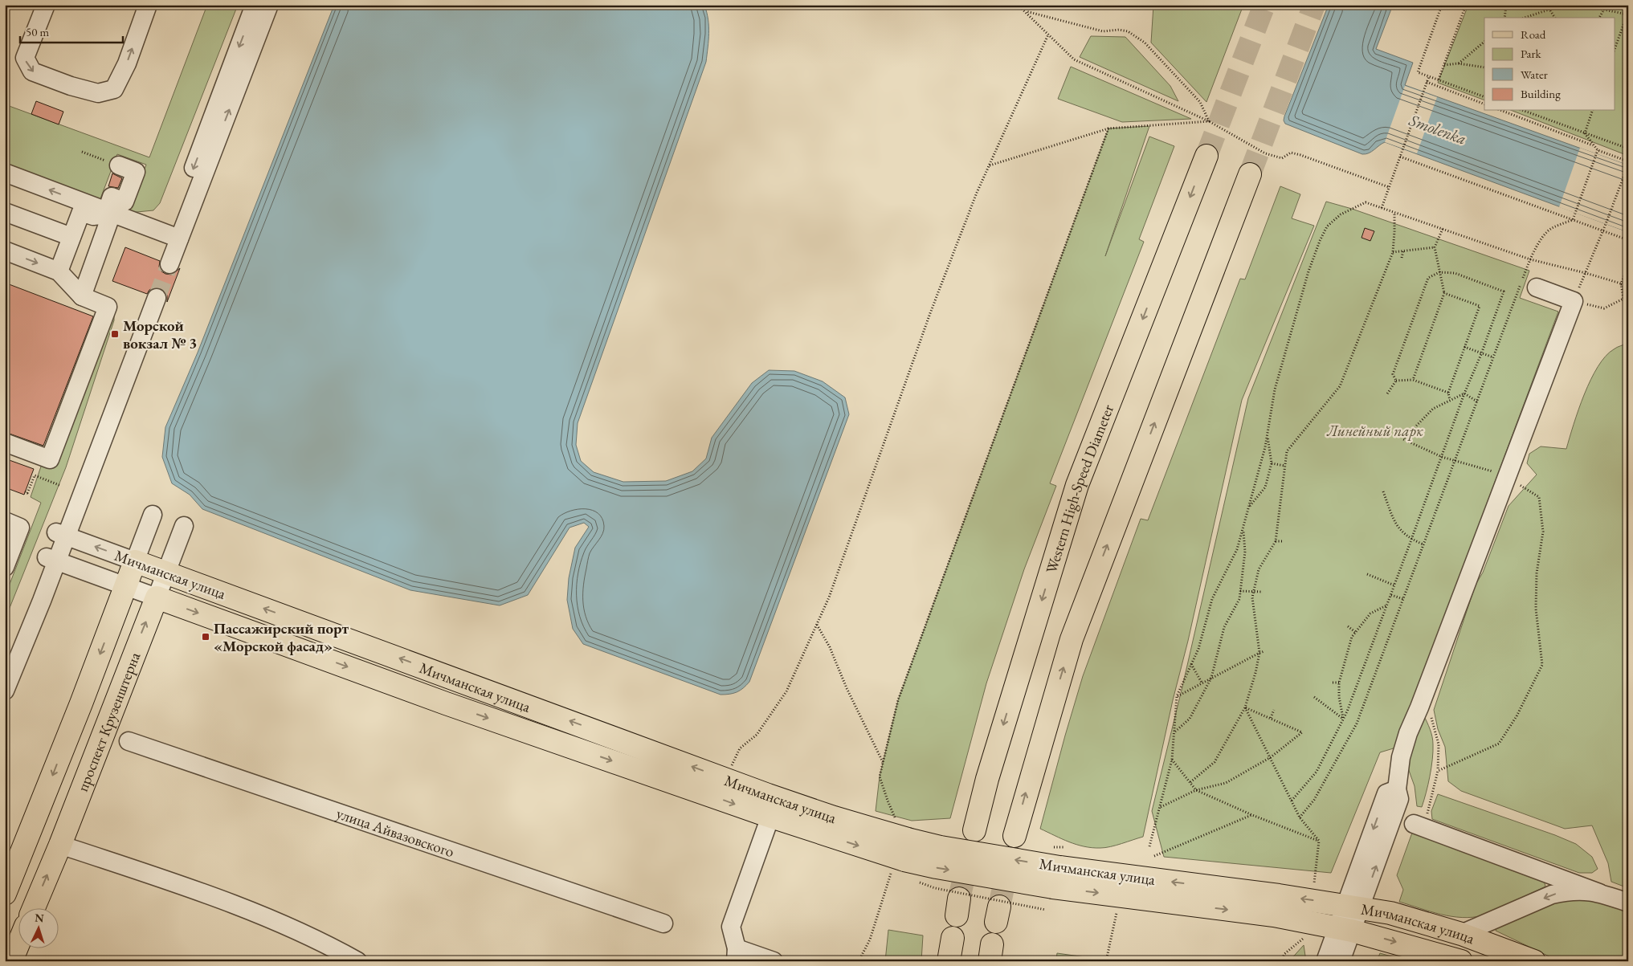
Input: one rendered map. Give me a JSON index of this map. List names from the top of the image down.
{
  "streets": {
    "main road": ["Western High-Speed Diameter", "Мичманская улица", "проспект Крузенштерна"],
    "street": ["улица Айвазовского"]
  },
  "crossings": [
    ["Мичманская улица", "проспект Крузенштерна"]
  ],
  "water": ["Smolenka"],
  "parks": ["Линейный парк"],
  "places": {
    "transit": ["Морской вокзал № 3", "Пассажирский порт «Морской фасад»"]
  },
  "legend": [
    "Road",
    "Park",
    "Water",
    "Building"
  ],
  "scale_bar": "50 m",
  "north": "top"
}
